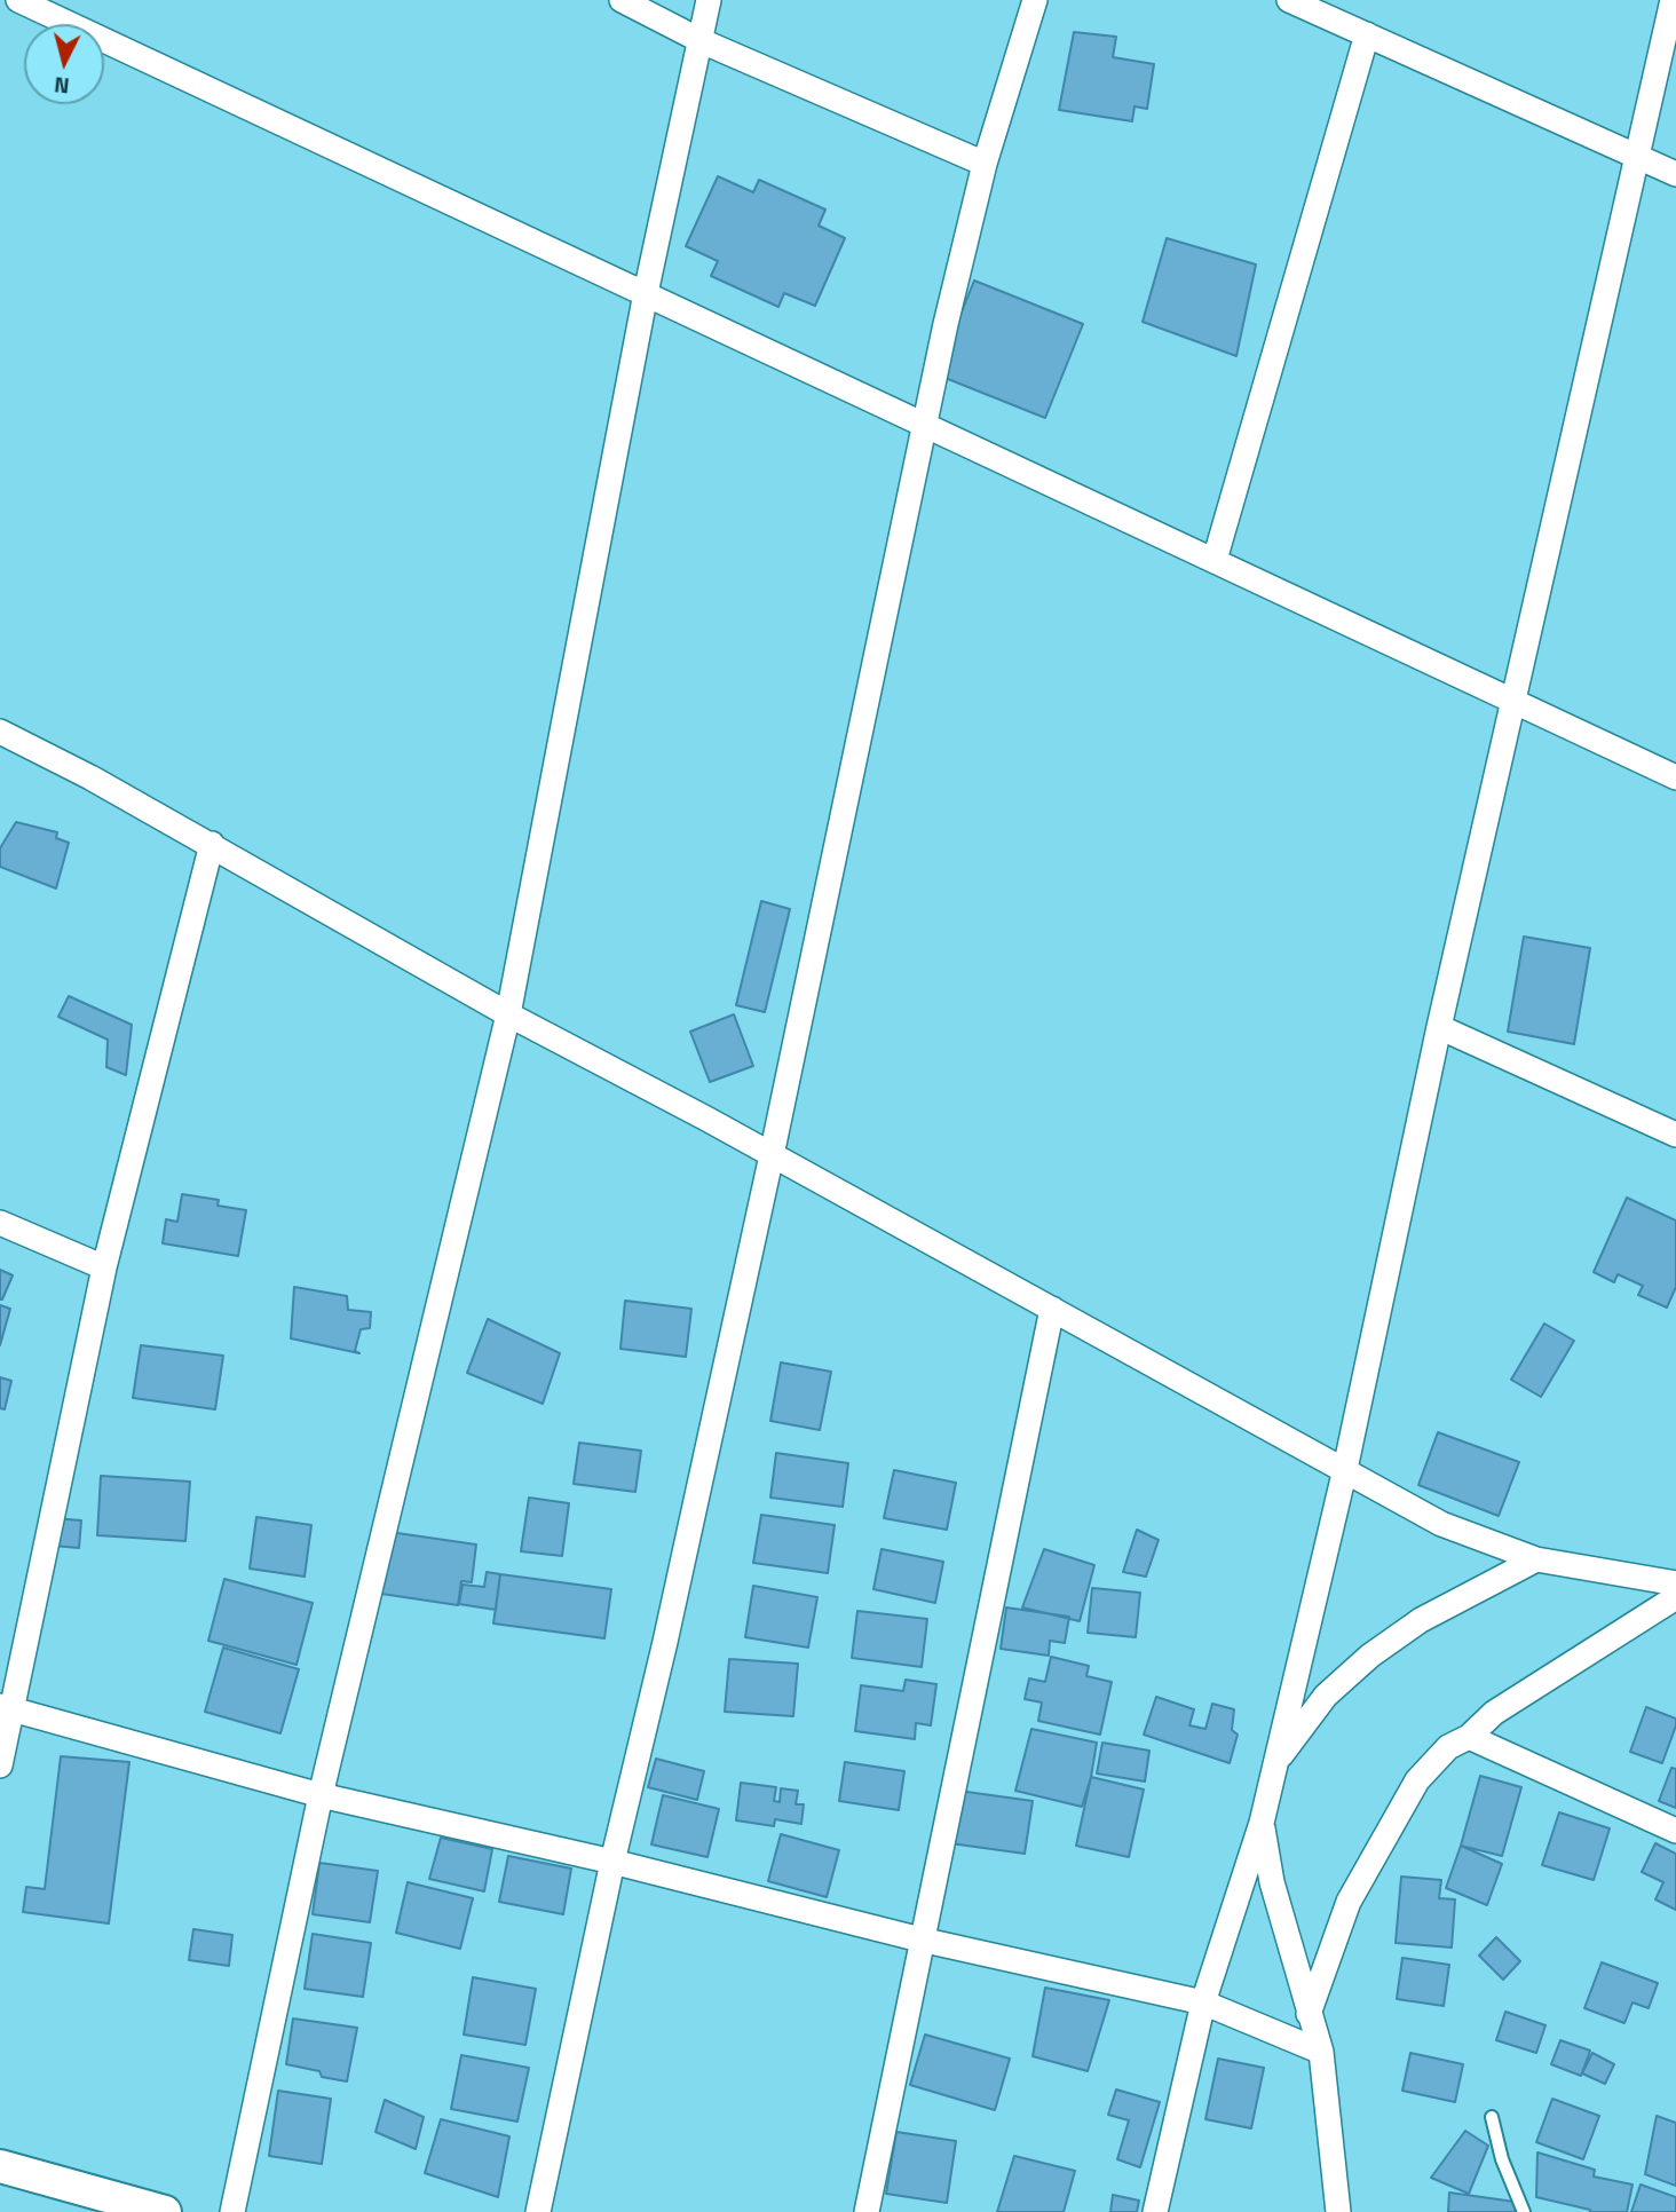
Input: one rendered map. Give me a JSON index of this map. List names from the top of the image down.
{
  "north": "bottom"
}
